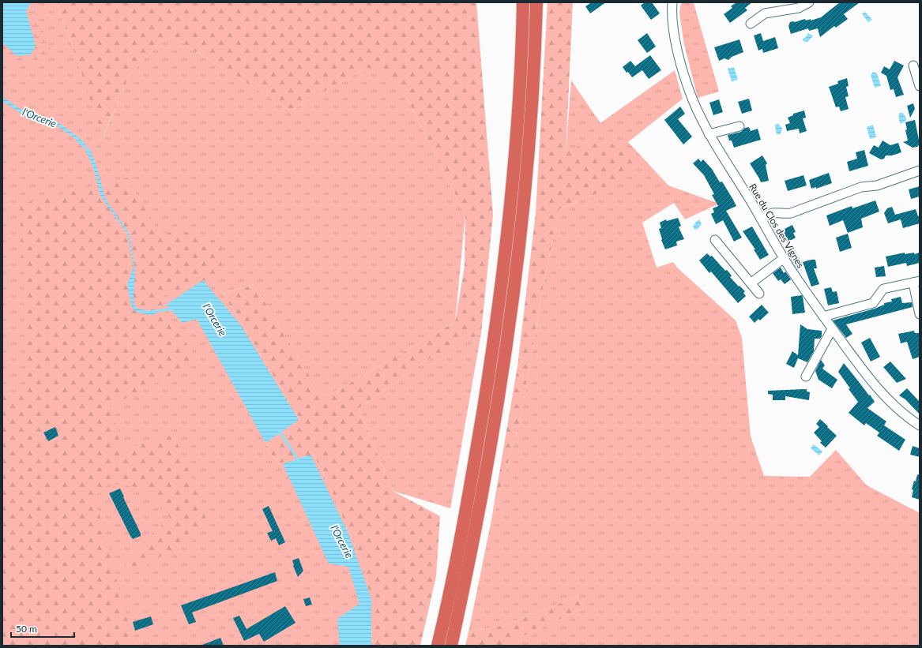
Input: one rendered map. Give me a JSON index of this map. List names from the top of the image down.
{
  "streets": {
    "street": ["Rue du Clos des Vignes"]
  },
  "water": ["l'Orcerie"],
  "scale_bar": "50 m"
}
